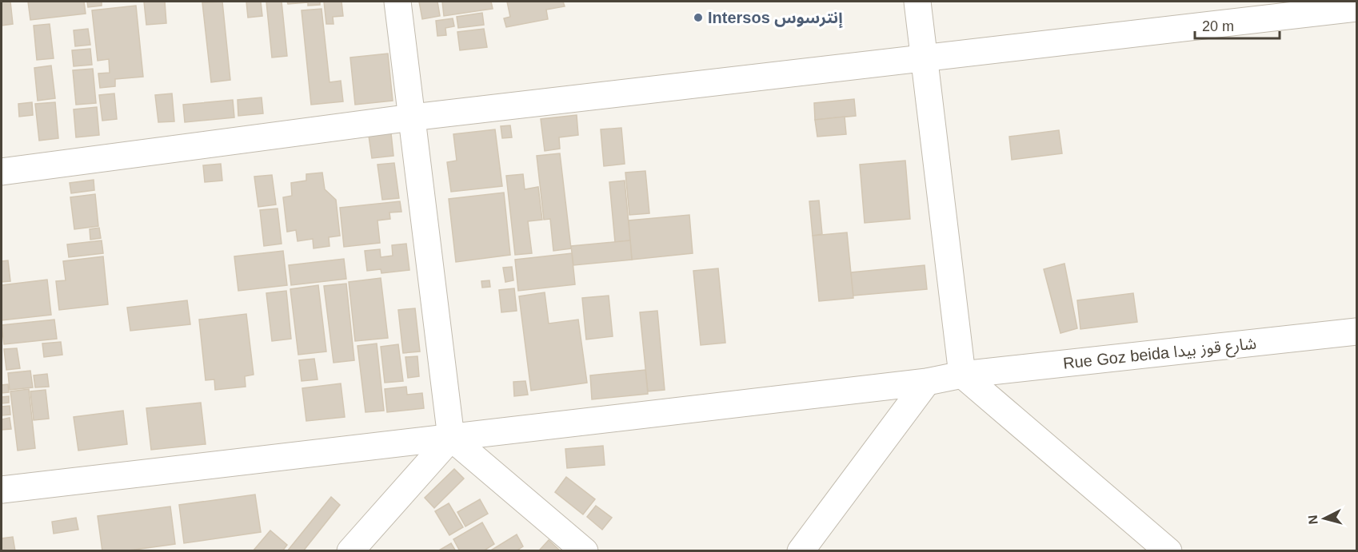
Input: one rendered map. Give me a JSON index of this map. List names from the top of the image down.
{
  "streets": {
    "street": ["Rue Goz beida شارع قوز بيدا"]
  },
  "places": ["Intersos إنترسوس"],
  "scale_bar": "20 m",
  "north": "left"
}
